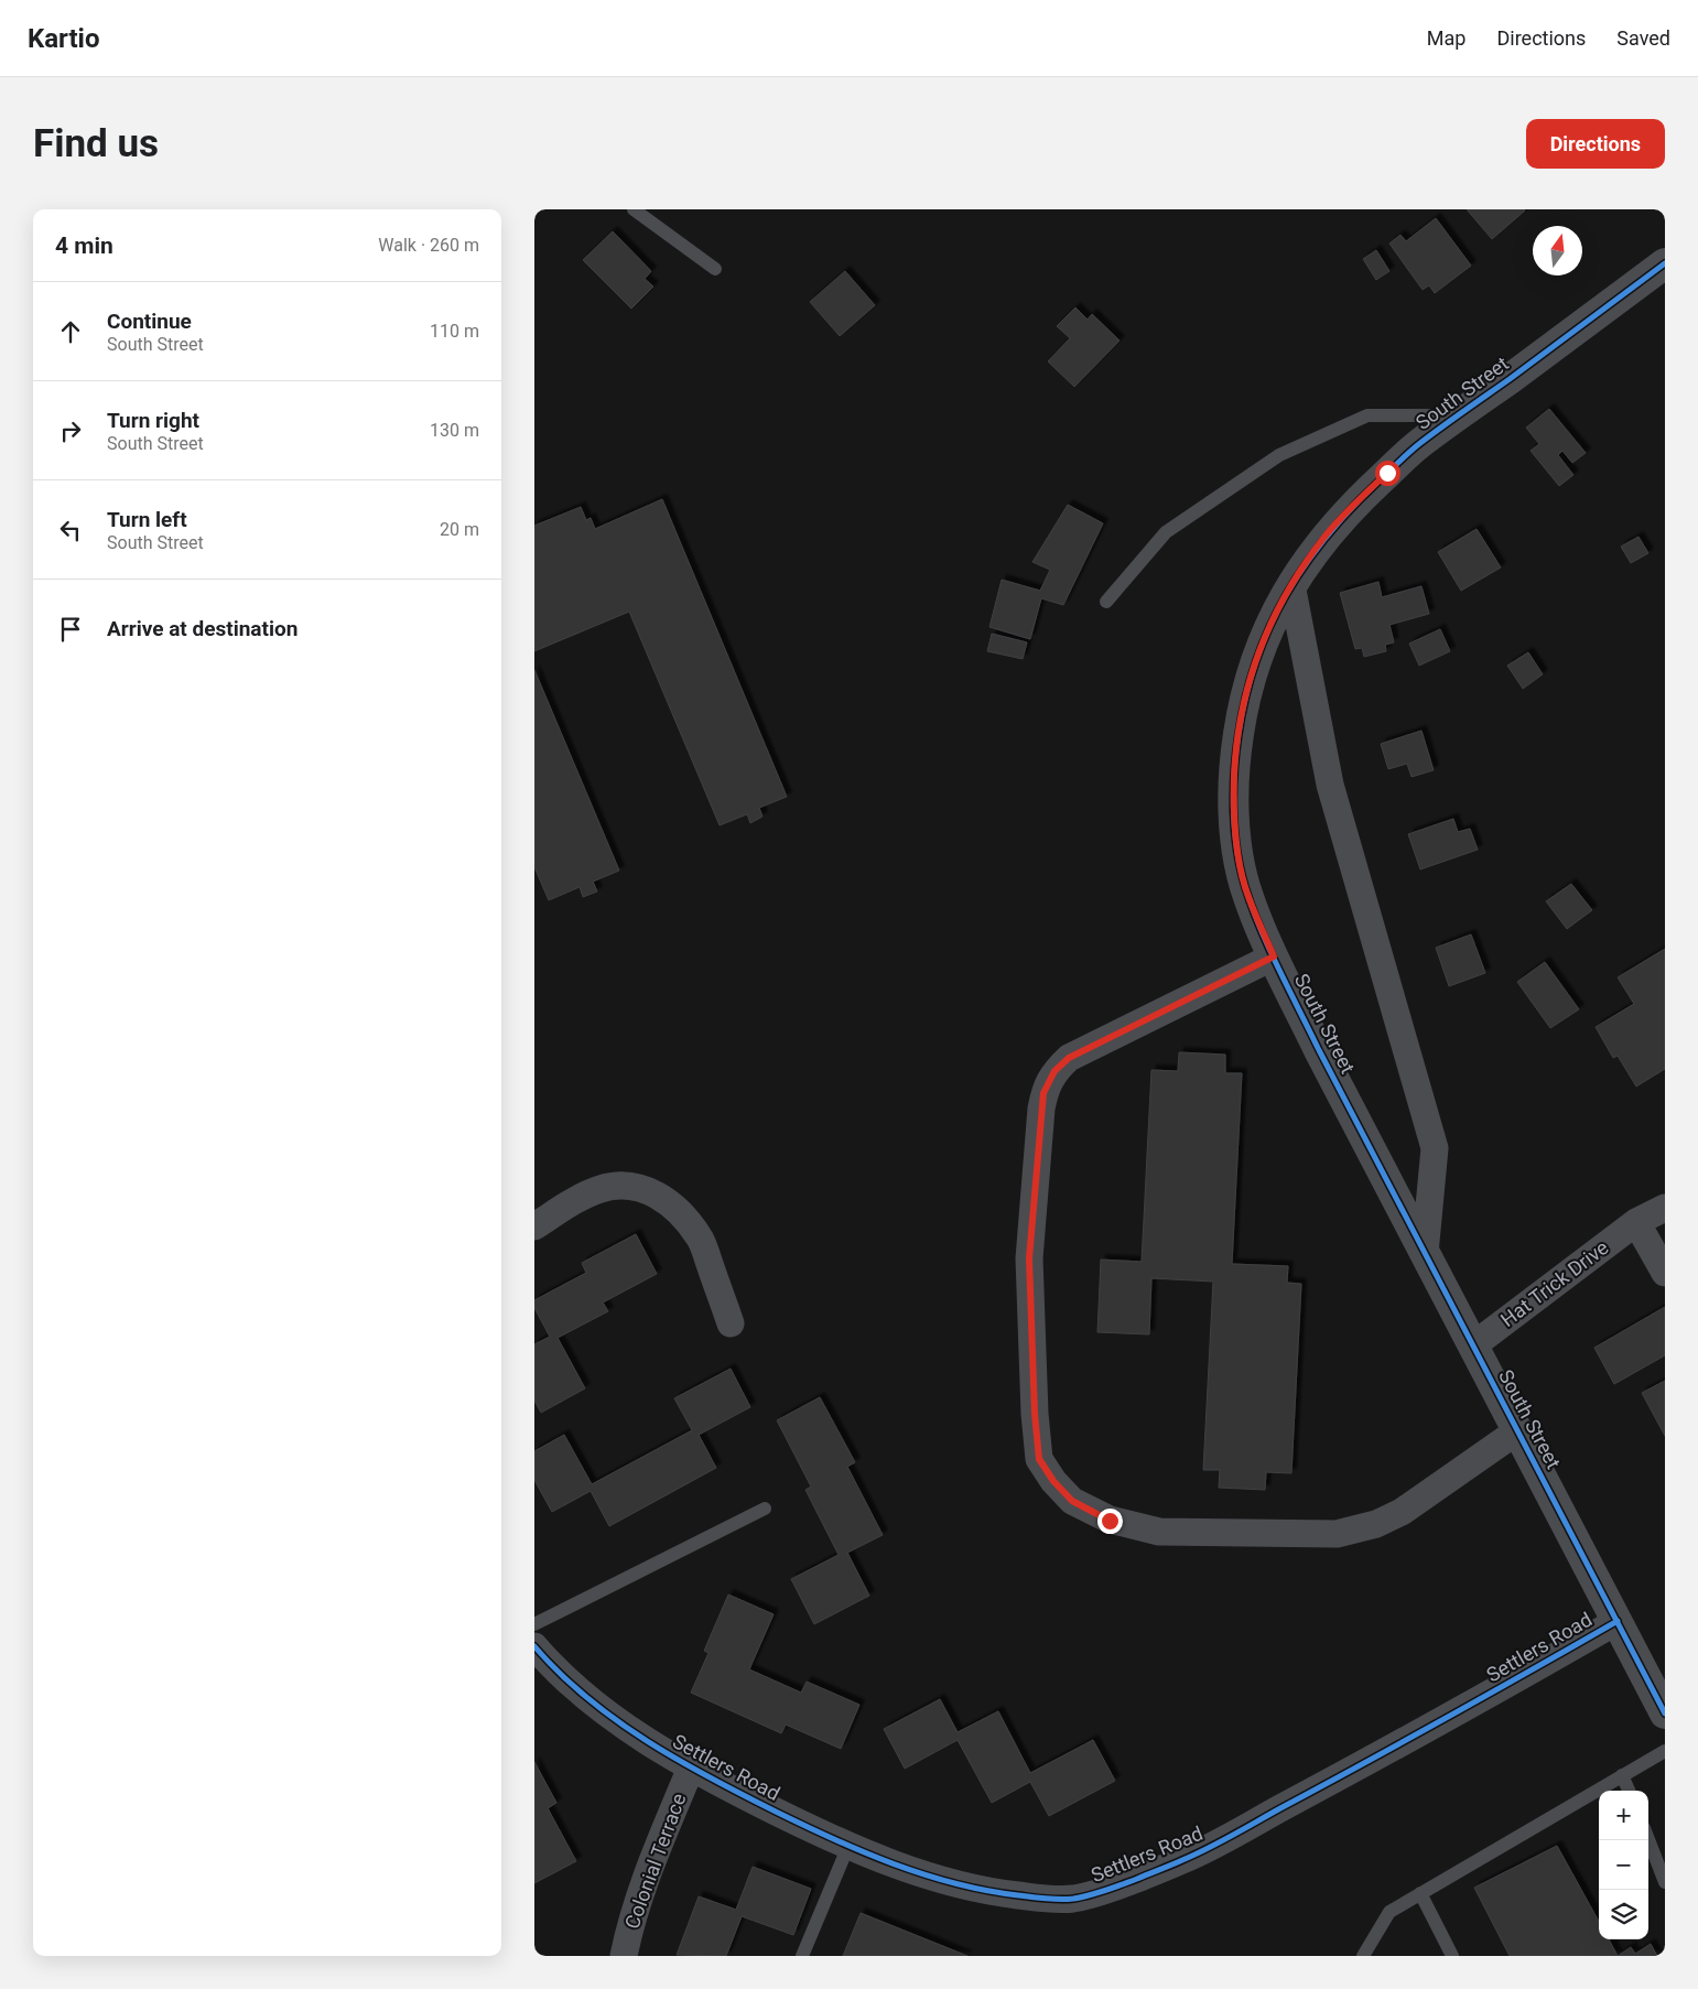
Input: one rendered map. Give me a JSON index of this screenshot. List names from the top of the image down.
{
  "streets": {
    "street": [
      "South Street",
      "Hat Trick Drive",
      "Settlers Road",
      "Colonial Terrace"
    ]
  },
  "crossings": [
    ["South Street", "Hat Trick Drive"],
    ["South Street", "Settlers Road"],
    ["Settlers Road", "Colonial Terrace"]
  ],
  "north": "top",
  "page": {
    "header": "Kartio",
    "nav": ["Map", "Directions", "Saved"],
    "buttons": "Directions",
    "title": "Find us",
    "heading": ["4 min", "Walk · 260 m"],
    "list": [
      ["Continue", "South Street", "110 m"],
      ["Turn right", "South Street", "130 m"],
      ["Turn left", "South Street", "20 m"],
      "Arrive at destination"
    ],
    "map_buttons": ["+", "−"]
  }
}
